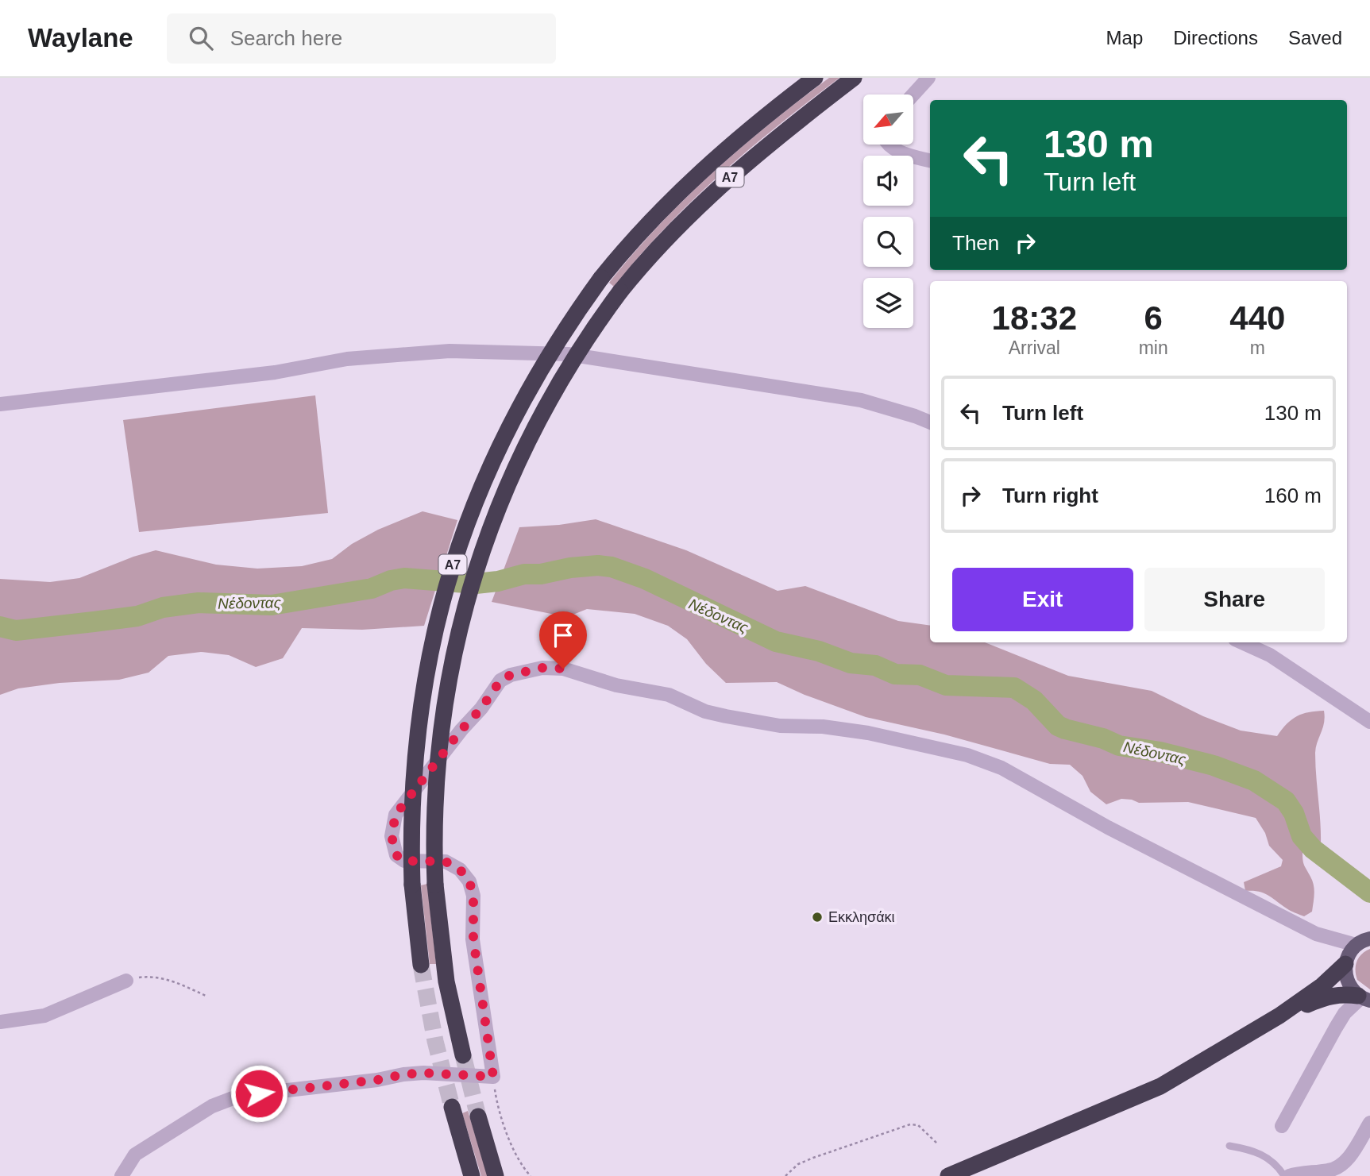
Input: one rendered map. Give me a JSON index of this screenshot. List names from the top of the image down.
{
  "streets": {
    "highway": ["Α7"]
  },
  "water": ["Νέδoντας"],
  "places": ["Εκκλησάκι"],
  "north": "bottom left",
  "page": {
    "header": "Waylane",
    "search": "Search here",
    "nav": ["Map", "Directions", "Saved"],
    "turn": ["130 m", "Turn left"],
    "then": "Then",
    "eta": [
      "18:32",
      "Arrival",
      "6",
      "min",
      "440",
      "m"
    ],
    "list": [
      {
        "name": "Turn left",
        "value": "130 m"
      },
      {
        "name": "Turn right",
        "value": "160 m"
      }
    ],
    "buttons": ["Exit", "Share"]
  }
}
